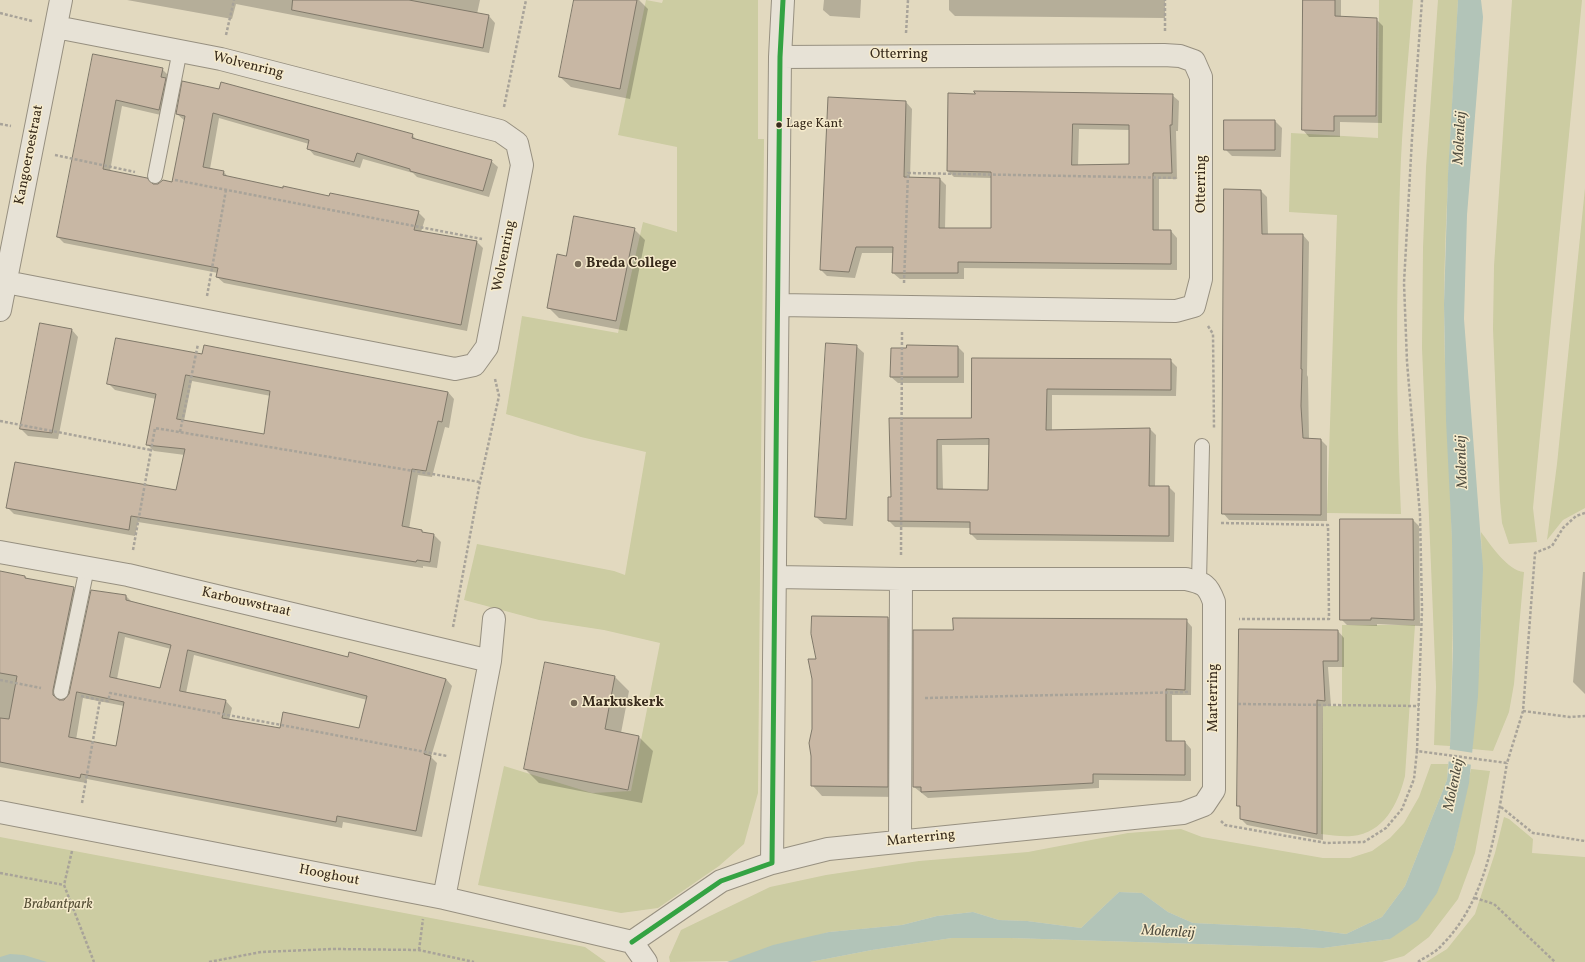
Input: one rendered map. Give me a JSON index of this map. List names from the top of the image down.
{
  "streets": {
    "street": [
      "Otterring",
      "Wolvenring",
      "Kangoeroestraat",
      "Karbouwstraat",
      "Marterring",
      "Hooghout"
    ]
  },
  "crossings": [
    ["Wolvenring", "Kangoeroestraat"]
  ],
  "water": ["Molenleij"],
  "parks": ["Brabantpark"],
  "places": ["Lage Kant", "Breda College", "Markuskerk"]
}
